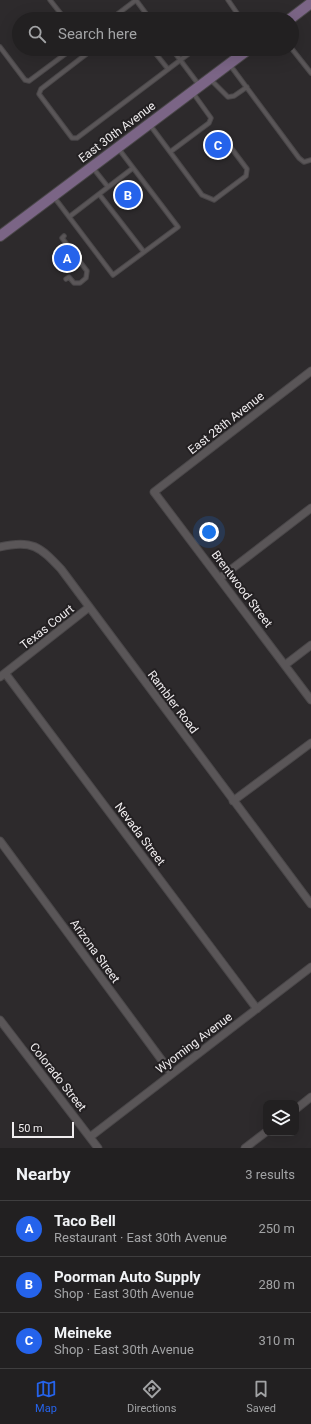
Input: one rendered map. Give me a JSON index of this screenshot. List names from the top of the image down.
{
  "streets": {
    "main road": ["East 30th Avenue"],
    "street": [
      "East 28th Avenue",
      "Brentwood Street",
      "Texas Court",
      "Rambler Road",
      "Nevada Street",
      "Arizona Street",
      "Wyoming Avenue",
      "Colorado Street"
    ]
  },
  "crossings": [
    ["East 28th Avenue", "Brentwood Street"],
    ["Texas Court", "Rambler Road"],
    ["Texas Court", "Nevada Street"],
    ["Nevada Street", "Wyoming Avenue"],
    ["Arizona Street", "Wyoming Avenue"],
    ["Wyoming Avenue", "Colorado Street"]
  ],
  "scale_bar": "50 m",
  "page": {
    "search": "Search here",
    "pins": ["C", "B", "A"],
    "scale": "50 m",
    "heading": ["Nearby", "3 results"],
    "list": [
      {
        "mark": "A",
        "name": "Taco Bell",
        "note": "Restaurant · East 30th Avenue",
        "value": "250 m"
      },
      {
        "mark": "B",
        "name": "Poorman Auto Supply",
        "note": "Shop · East 30th Avenue",
        "value": "280 m"
      },
      {
        "mark": "C",
        "name": "Meineke",
        "note": "Shop · East 30th Avenue",
        "value": "310 m"
      }
    ],
    "nav": ["Map", "Directions", "Saved"]
  }
}
